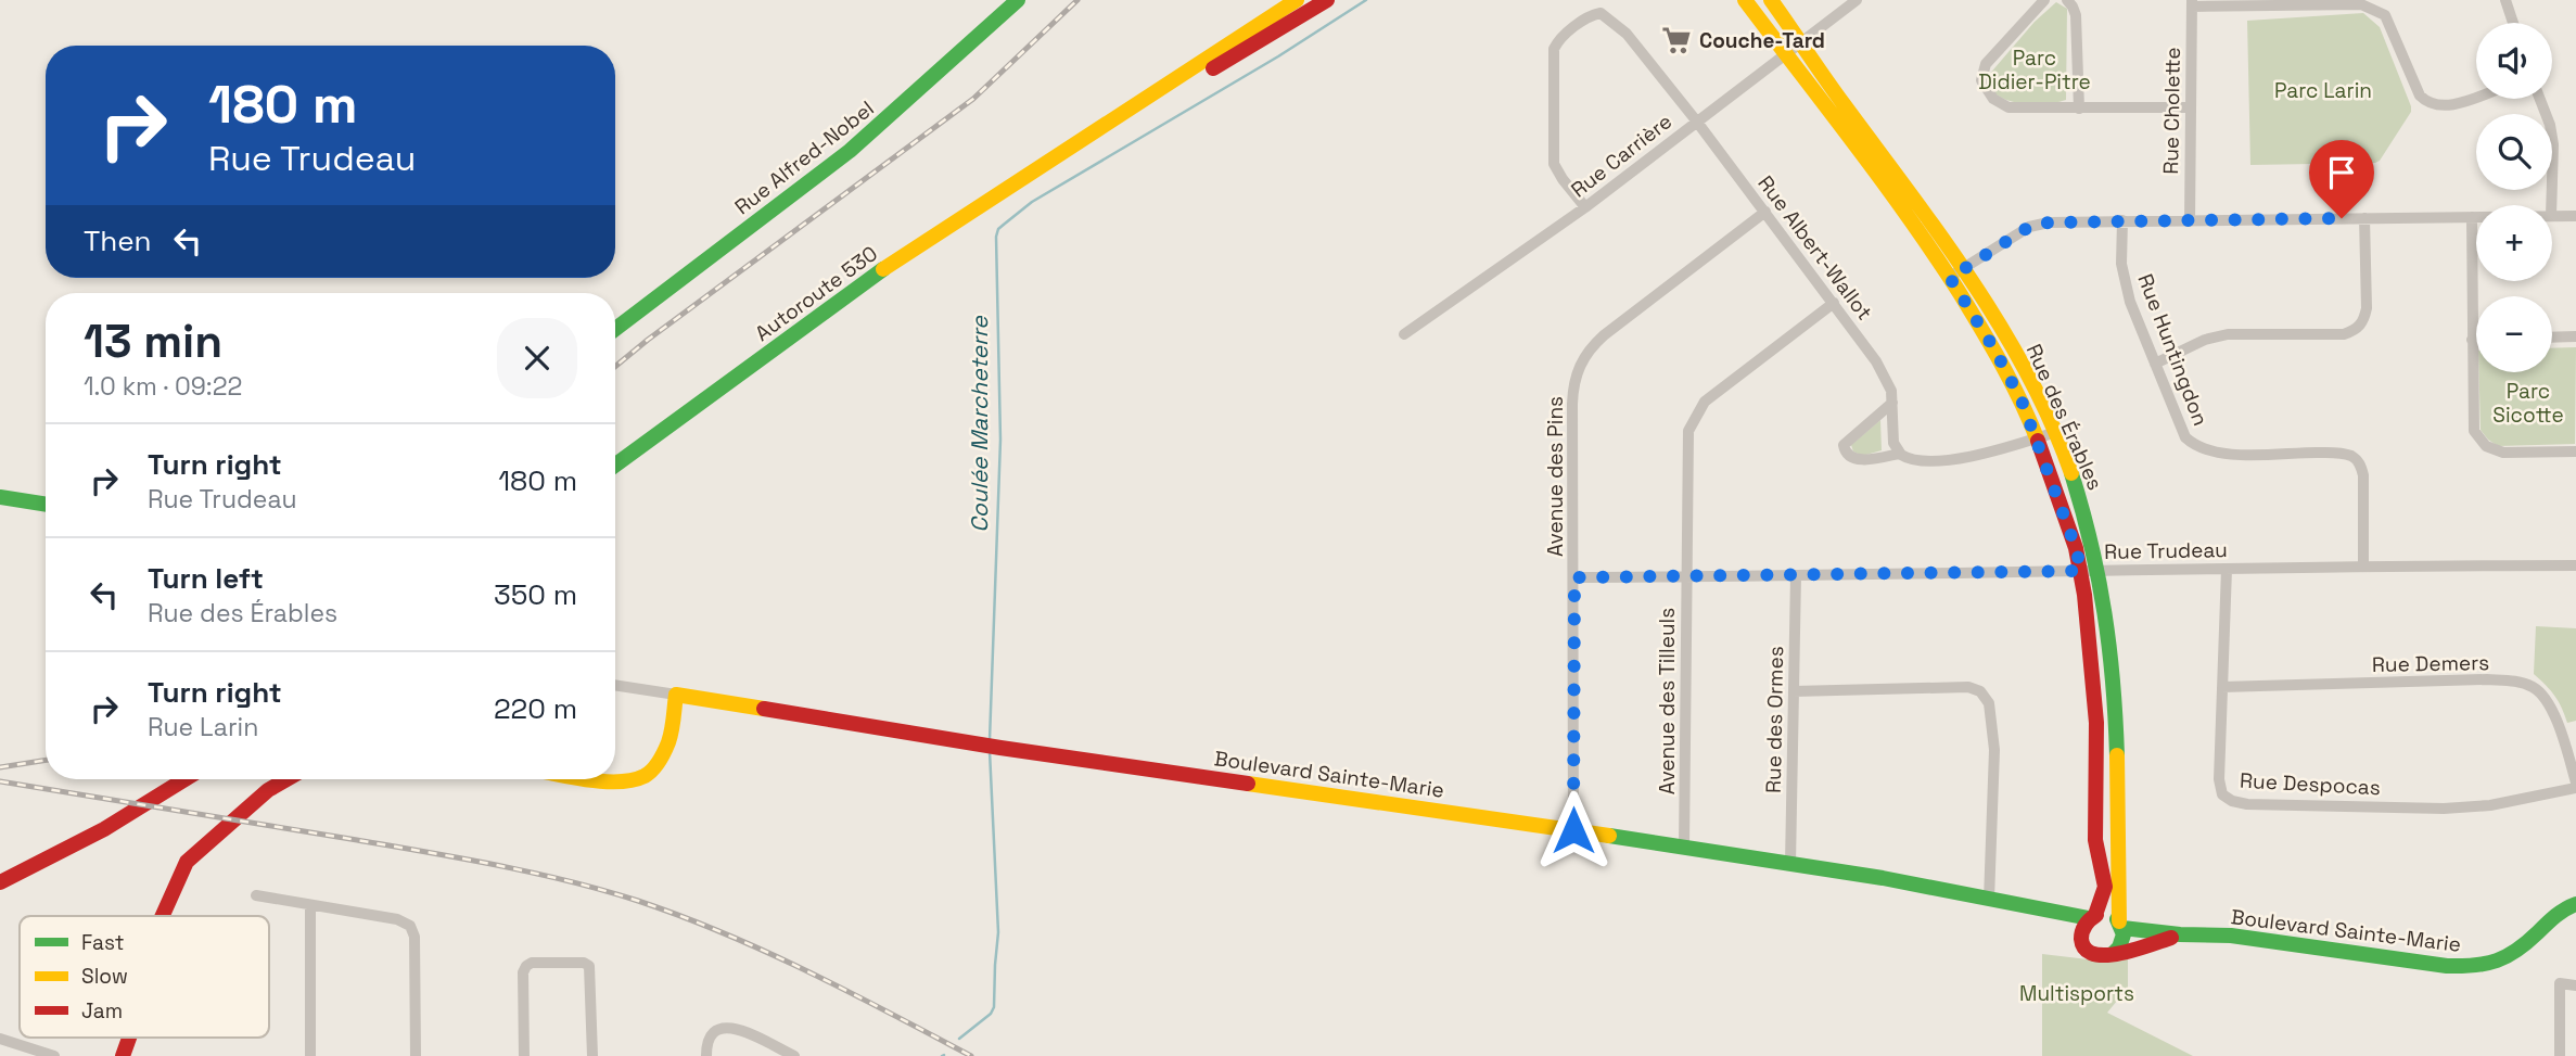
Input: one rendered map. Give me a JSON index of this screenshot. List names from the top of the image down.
{
  "streets": {
    "main road": [
      "Rue Alfred-Nobel",
      "Autoroute 530",
      "Rue des Érables",
      "Boulevard Sainte-Marie"
    ],
    "street": [
      "Rue Cholette",
      "Rue Carrière",
      "Rue Albert-Wallot",
      "Rue Huntingdon",
      "Avenue des Pins",
      "Rue Trudeau",
      "Rue Demers",
      "Avenue des Tilleuls",
      "Rue des Ormes",
      "Rue Despocas"
    ]
  },
  "crossings": [
    ["Rue Carrière", "Rue Albert-Wallot"],
    ["Rue Carrière", "Rue des Érables"],
    ["Rue Albert-Wallot", "Avenue des Pins"],
    ["Rue Albert-Wallot", "Avenue des Tilleuls"],
    ["Rue Huntingdon", "Rue Trudeau"],
    ["Rue des Érables", "Rue Trudeau"],
    ["Rue des Érables", "Boulevard Sainte-Marie"],
    ["Avenue des Pins", "Rue Trudeau"],
    ["Avenue des Pins", "Boulevard Sainte-Marie"],
    ["Rue Trudeau", "Avenue des Tilleuls"],
    ["Rue Trudeau", "Rue des Ormes"],
    ["Rue Trudeau", "Rue Despocas"],
    ["Rue Demers", "Rue Despocas"],
    ["Avenue des Tilleuls", "Boulevard Sainte-Marie"],
    ["Rue des Ormes", "Boulevard Sainte-Marie"]
  ],
  "water": ["Coulée Marcheterre"],
  "parks": [
    "Parc Didier-Pitre",
    "Parc Larin",
    "Parc Sicotte",
    "Multisports"
  ],
  "places": {
    "supermarket": ["Couche-Tard"]
  },
  "legend": ["Fast", "Slow", "Jam"],
  "page": {
    "map_buttons": ["+", "−"],
    "turn": ["180 m", "Rue Trudeau"],
    "then": "Then",
    "heading": ["13 min", "1.0 km · 09:22"],
    "list": [
      {
        "name": "Turn right",
        "note": "Rue Trudeau",
        "value": "180 m"
      },
      {
        "name": "Turn left",
        "note": "Rue des Érables",
        "value": "350 m"
      },
      {
        "name": "Turn right",
        "note": "Rue Larin",
        "value": "220 m"
      }
    ]
  }
}
